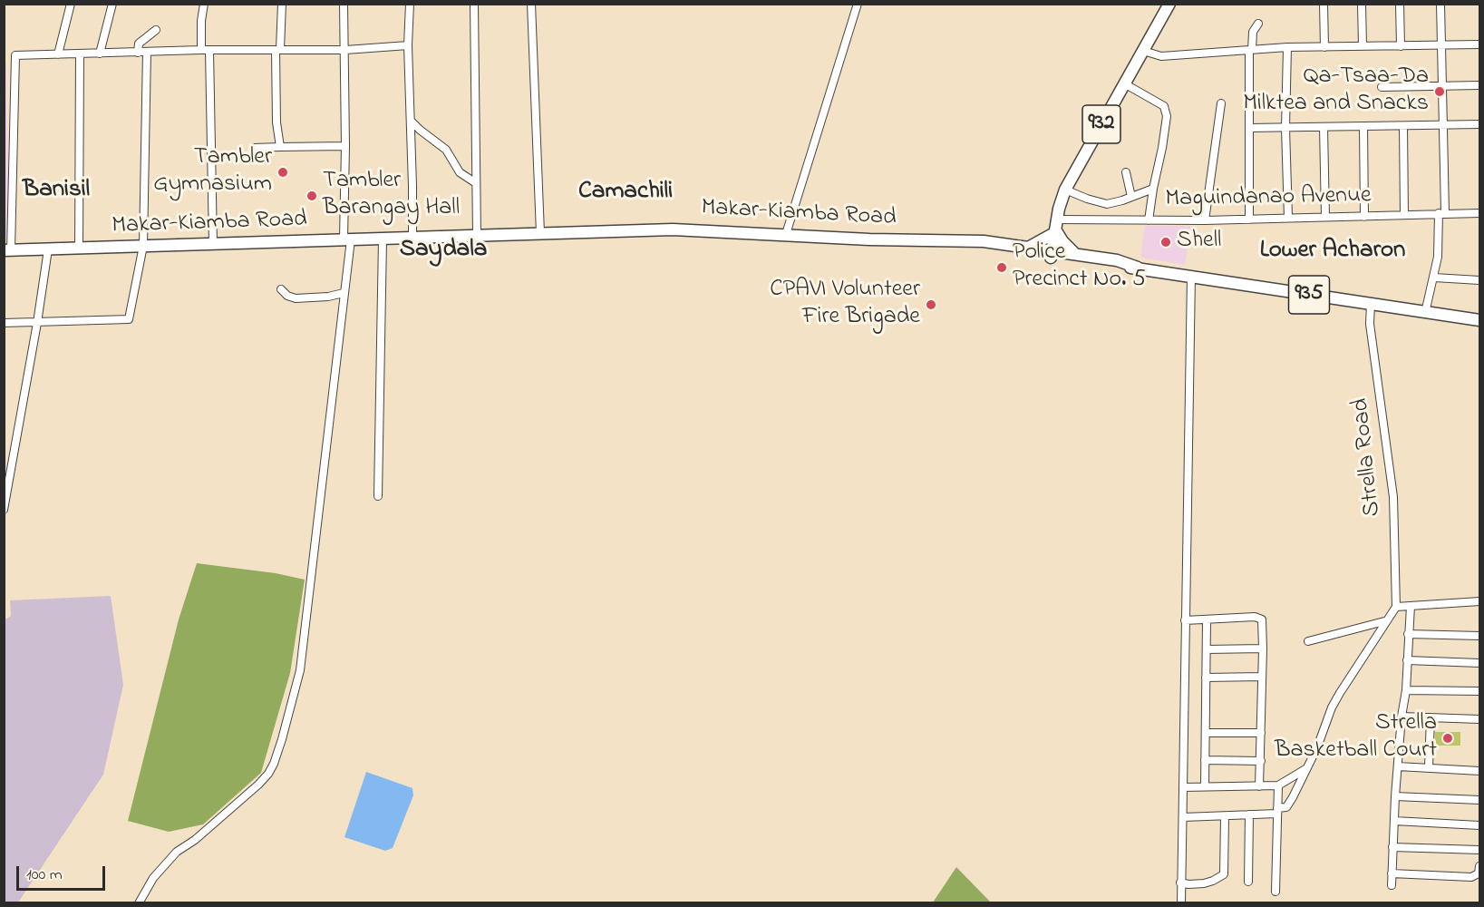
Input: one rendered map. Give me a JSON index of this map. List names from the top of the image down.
{
  "streets": {
    "main road": ["932", "Makar-Kiamba Road", "935"],
    "street": ["Maguindanao Avenue", "Strella Road"]
  },
  "crossings": [
    ["932", "Maguindanao Avenue"],
    ["932", "Makar-Kiamba Road"],
    ["Makar-Kiamba Road", "Strella Road"]
  ],
  "districts": [
    "Banisil",
    "Camachili",
    "Saydala",
    "Lower Acharon"
  ],
  "places": [
    "Qa-Tsaa-Da Milktea and Snacks",
    "Tambler Gymnasium",
    "Tambler Barangay Hall",
    "Shell",
    "Police Precinct No. 5",
    "CPAVI Volunteer Fire Brigade",
    "Strella Basketball Court"
  ],
  "scale_bar": "100 m"
}
